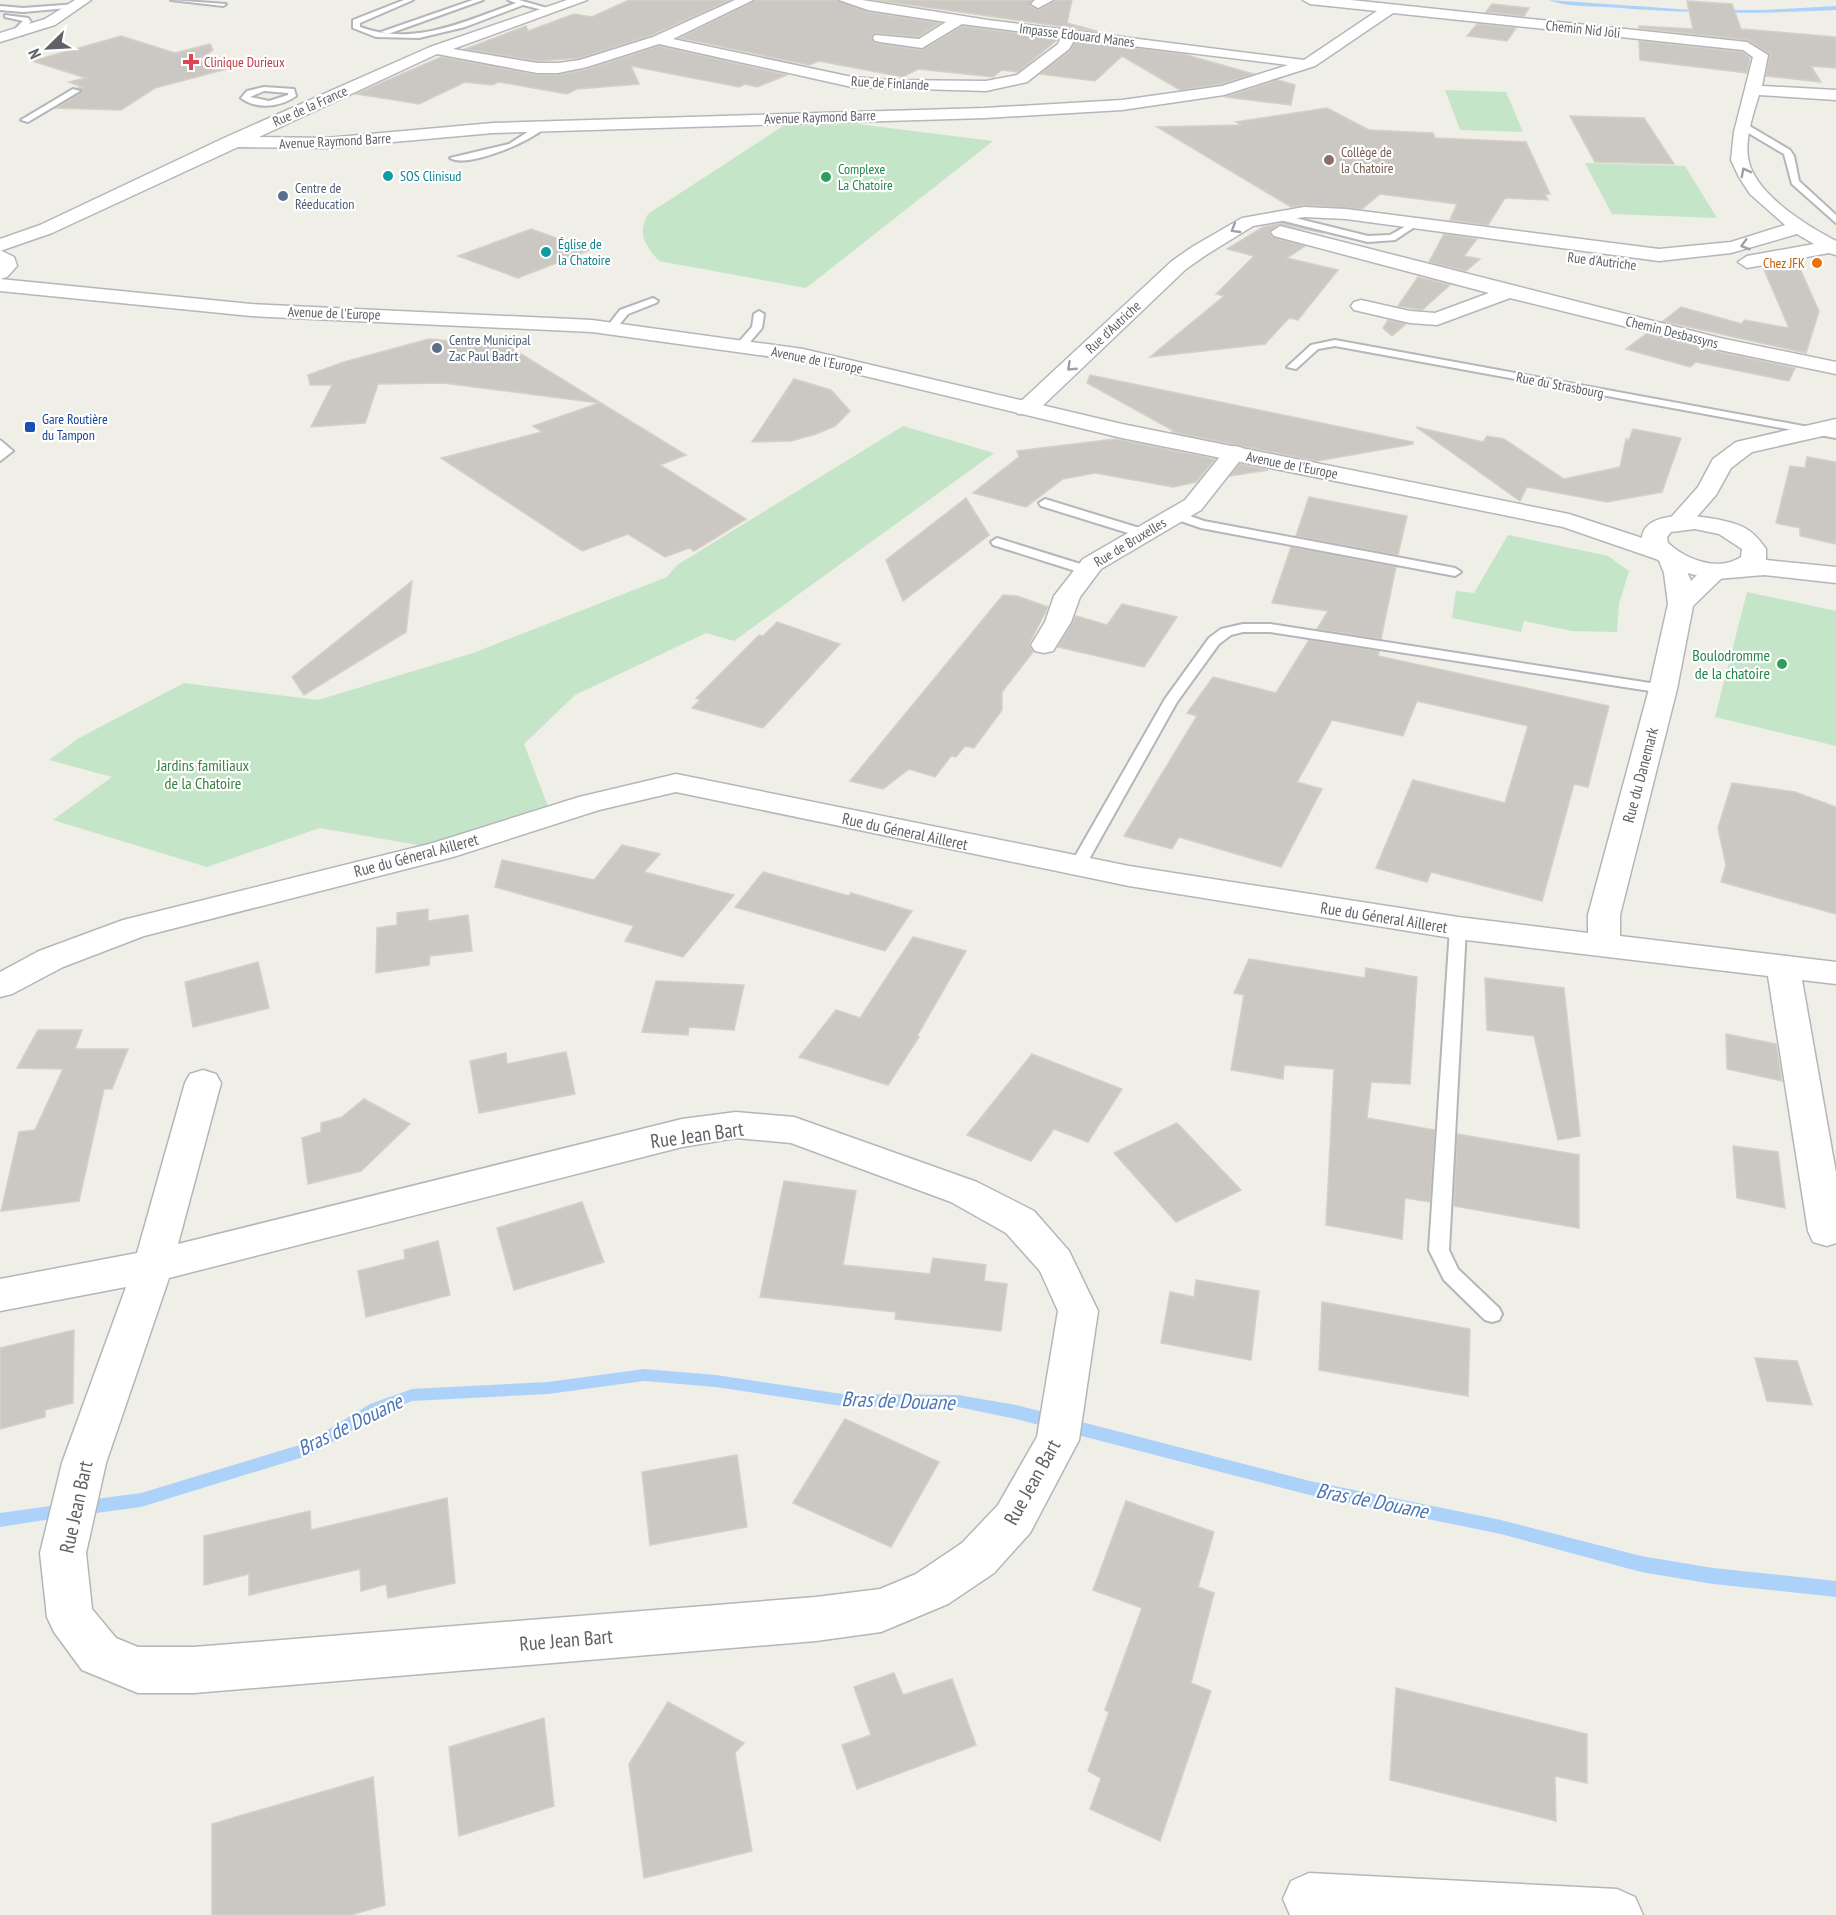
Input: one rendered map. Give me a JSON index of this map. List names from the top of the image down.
{
  "streets": {
    "street": [
      "Chemin Nid Joli",
      "Impasse Edouard Manes",
      "Rue de Finlande",
      "Rue de la France",
      "Avenue Raymond Barre",
      "Rue d'Autriche",
      "Avenue de l'Europe",
      "Chemin Desbassyns",
      "Rue de Bruxelles",
      "Rue du Danemark",
      "Rue du Géneral Ailleret",
      "Rue Jean Bart"
    ],
    "lane": ["Rue du Strasbourg"]
  },
  "crossings": [
    ["Chemin Nid Joli", "Avenue Raymond Barre"],
    ["Impasse Edouard Manes", "Rue de Finlande"],
    ["Impasse Edouard Manes", "Avenue Raymond Barre"],
    ["Rue de Finlande", "Rue de la France"],
    ["Rue de la France", "Avenue Raymond Barre"],
    ["Rue de la France", "Avenue de l'Europe"],
    ["Rue d'Autriche", "Avenue de l'Europe"],
    ["Rue d'Autriche", "Chemin Desbassyns"],
    ["Avenue de l'Europe", "Rue de Bruxelles"],
    ["Avenue de l'Europe", "Rue du Danemark"],
    ["Rue du Danemark", "Rue du Géneral Ailleret"]
  ],
  "water": ["Bras de Douane"],
  "parks": ["Jardins familiaux de la Chatoire"],
  "places": {
    "health": ["Clinique Durieux"],
    "other": [
      "Collège de la Chatoire",
      "SOS Clinisud",
      "Complexe La Chatoire",
      "Centre de Réeducation",
      "Église de la Chatoire",
      "Chez JFK",
      "Centre Municipal Zac Paul Badrt",
      "Boulodromme de la chatoire"
    ],
    "transit": ["Gare Routière du Tampon"]
  },
  "north": "bottom left"
}
